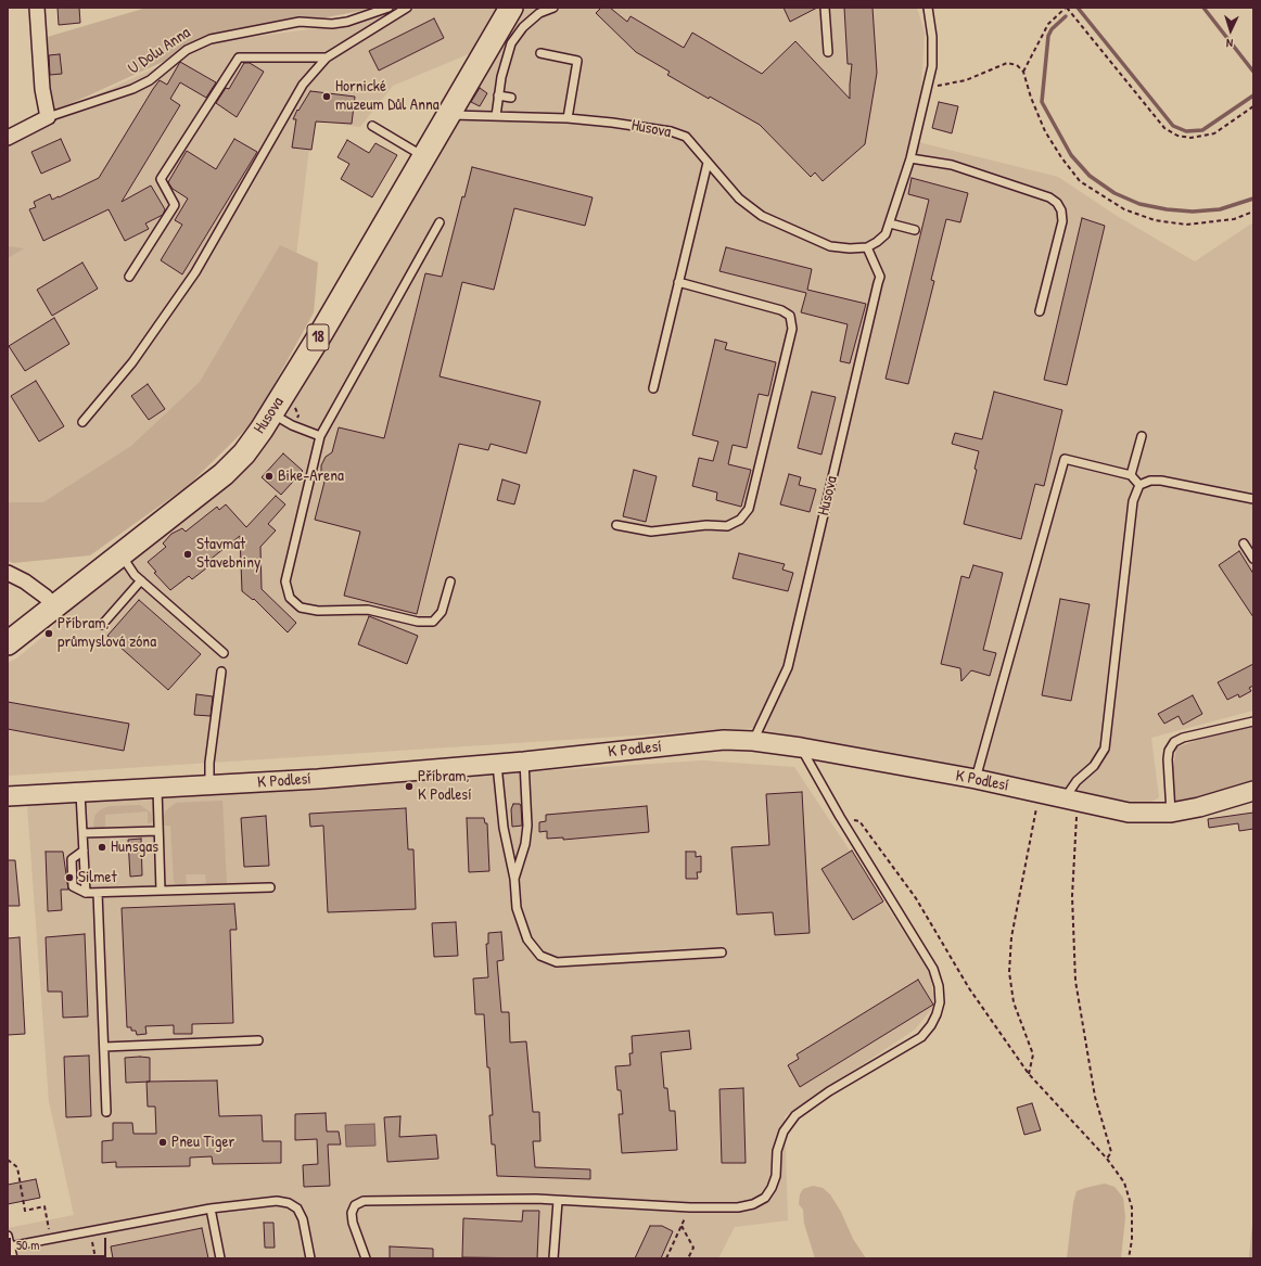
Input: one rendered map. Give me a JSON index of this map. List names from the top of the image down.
{
  "streets": {
    "main road": ["Husova", "18"],
    "street": ["U Dolu Anna", "K Podlesí"]
  },
  "crossings": [
    ["Husova", "K Podlesí"]
  ],
  "places": [
    "Hornické muzeum Důl Anna",
    "Bike-Arena",
    "Stavmat Stavebniny",
    "Příbram, průmyslová zóna",
    "Příbram, K Podlesí",
    "Hunsgas",
    "Silmet",
    "Pneu Tiger"
  ],
  "scale_bar": "50 m",
  "north": "bottom"
}
